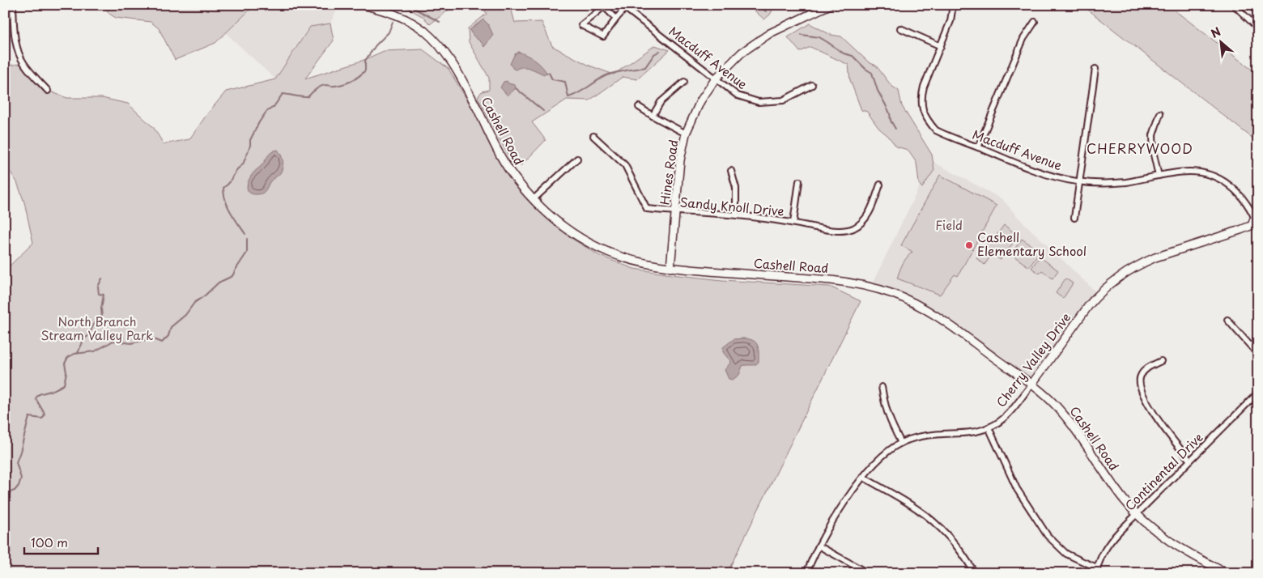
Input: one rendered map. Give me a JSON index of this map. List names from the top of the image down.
{
  "streets": {
    "street": [
      "Macduff Avenue",
      "Cashell Road",
      "Hines Road",
      "Sandy Knoll Drive",
      "Cherry Valley Drive",
      "Continental Drive"
    ]
  },
  "crossings": [
    ["Macduff Avenue", "Hines Road"],
    ["Macduff Avenue", "Cherry Valley Drive"],
    ["Cashell Road", "Hines Road"],
    ["Cashell Road", "Cherry Valley Drive"],
    ["Cashell Road", "Continental Drive"],
    ["Hines Road", "Sandy Knoll Drive"]
  ],
  "districts": ["CHERRYWOOD"],
  "parks": ["Field", "North Branch Stream Valley Park"],
  "places": ["Cashell Elementary School"],
  "scale_bar": "100 m",
  "north": "top left"
}
